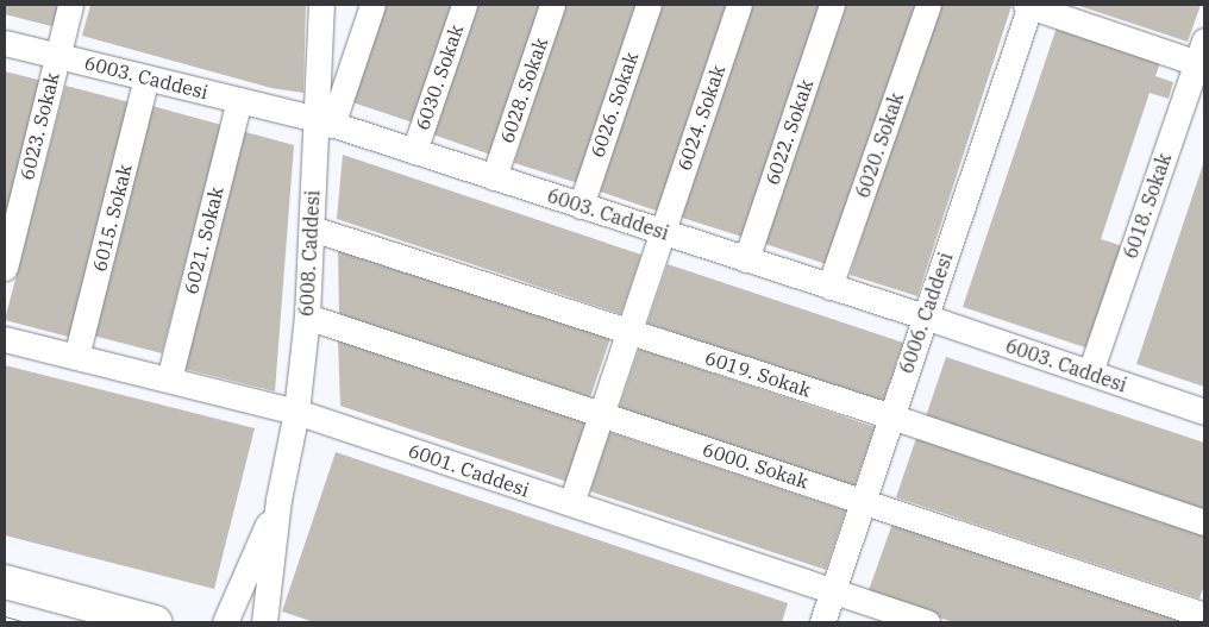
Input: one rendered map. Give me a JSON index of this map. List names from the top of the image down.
{
  "streets": {
    "street": [
      "6003. Caddesi",
      "6030. Sokak",
      "6028. Sokak",
      "6026. Sokak",
      "6024. Sokak",
      "6023. Sokak",
      "6022. Sokak",
      "6020. Sokak",
      "6018. Sokak",
      "6015. Sokak",
      "6021. Sokak",
      "6008. Caddesi",
      "6006. Caddesi",
      "6019. Sokak",
      "6000. Sokak",
      "6001. Caddesi"
    ]
  },
  "crossings": [
    ["6003. Caddesi", "6030. Sokak"],
    ["6003. Caddesi", "6028. Sokak"],
    ["6003. Caddesi", "6026. Sokak"],
    ["6003. Caddesi", "6024. Sokak"],
    ["6003. Caddesi", "6023. Sokak"],
    ["6003. Caddesi", "6022. Sokak"],
    ["6003. Caddesi", "6020. Sokak"],
    ["6003. Caddesi", "6018. Sokak"],
    ["6003. Caddesi", "6015. Sokak"],
    ["6003. Caddesi", "6021. Sokak"],
    ["6003. Caddesi", "6008. Caddesi"],
    ["6003. Caddesi", "6006. Caddesi"],
    ["6024. Sokak", "6019. Sokak"],
    ["6024. Sokak", "6000. Sokak"],
    ["6024. Sokak", "6001. Caddesi"],
    ["6015. Sokak", "6001. Caddesi"],
    ["6021. Sokak", "6001. Caddesi"],
    ["6008. Caddesi", "6019. Sokak"],
    ["6008. Caddesi", "6000. Sokak"],
    ["6008. Caddesi", "6001. Caddesi"],
    ["6006. Caddesi", "6019. Sokak"],
    ["6006. Caddesi", "6000. Sokak"],
    ["6006. Caddesi", "6001. Caddesi"]
  ]
}
